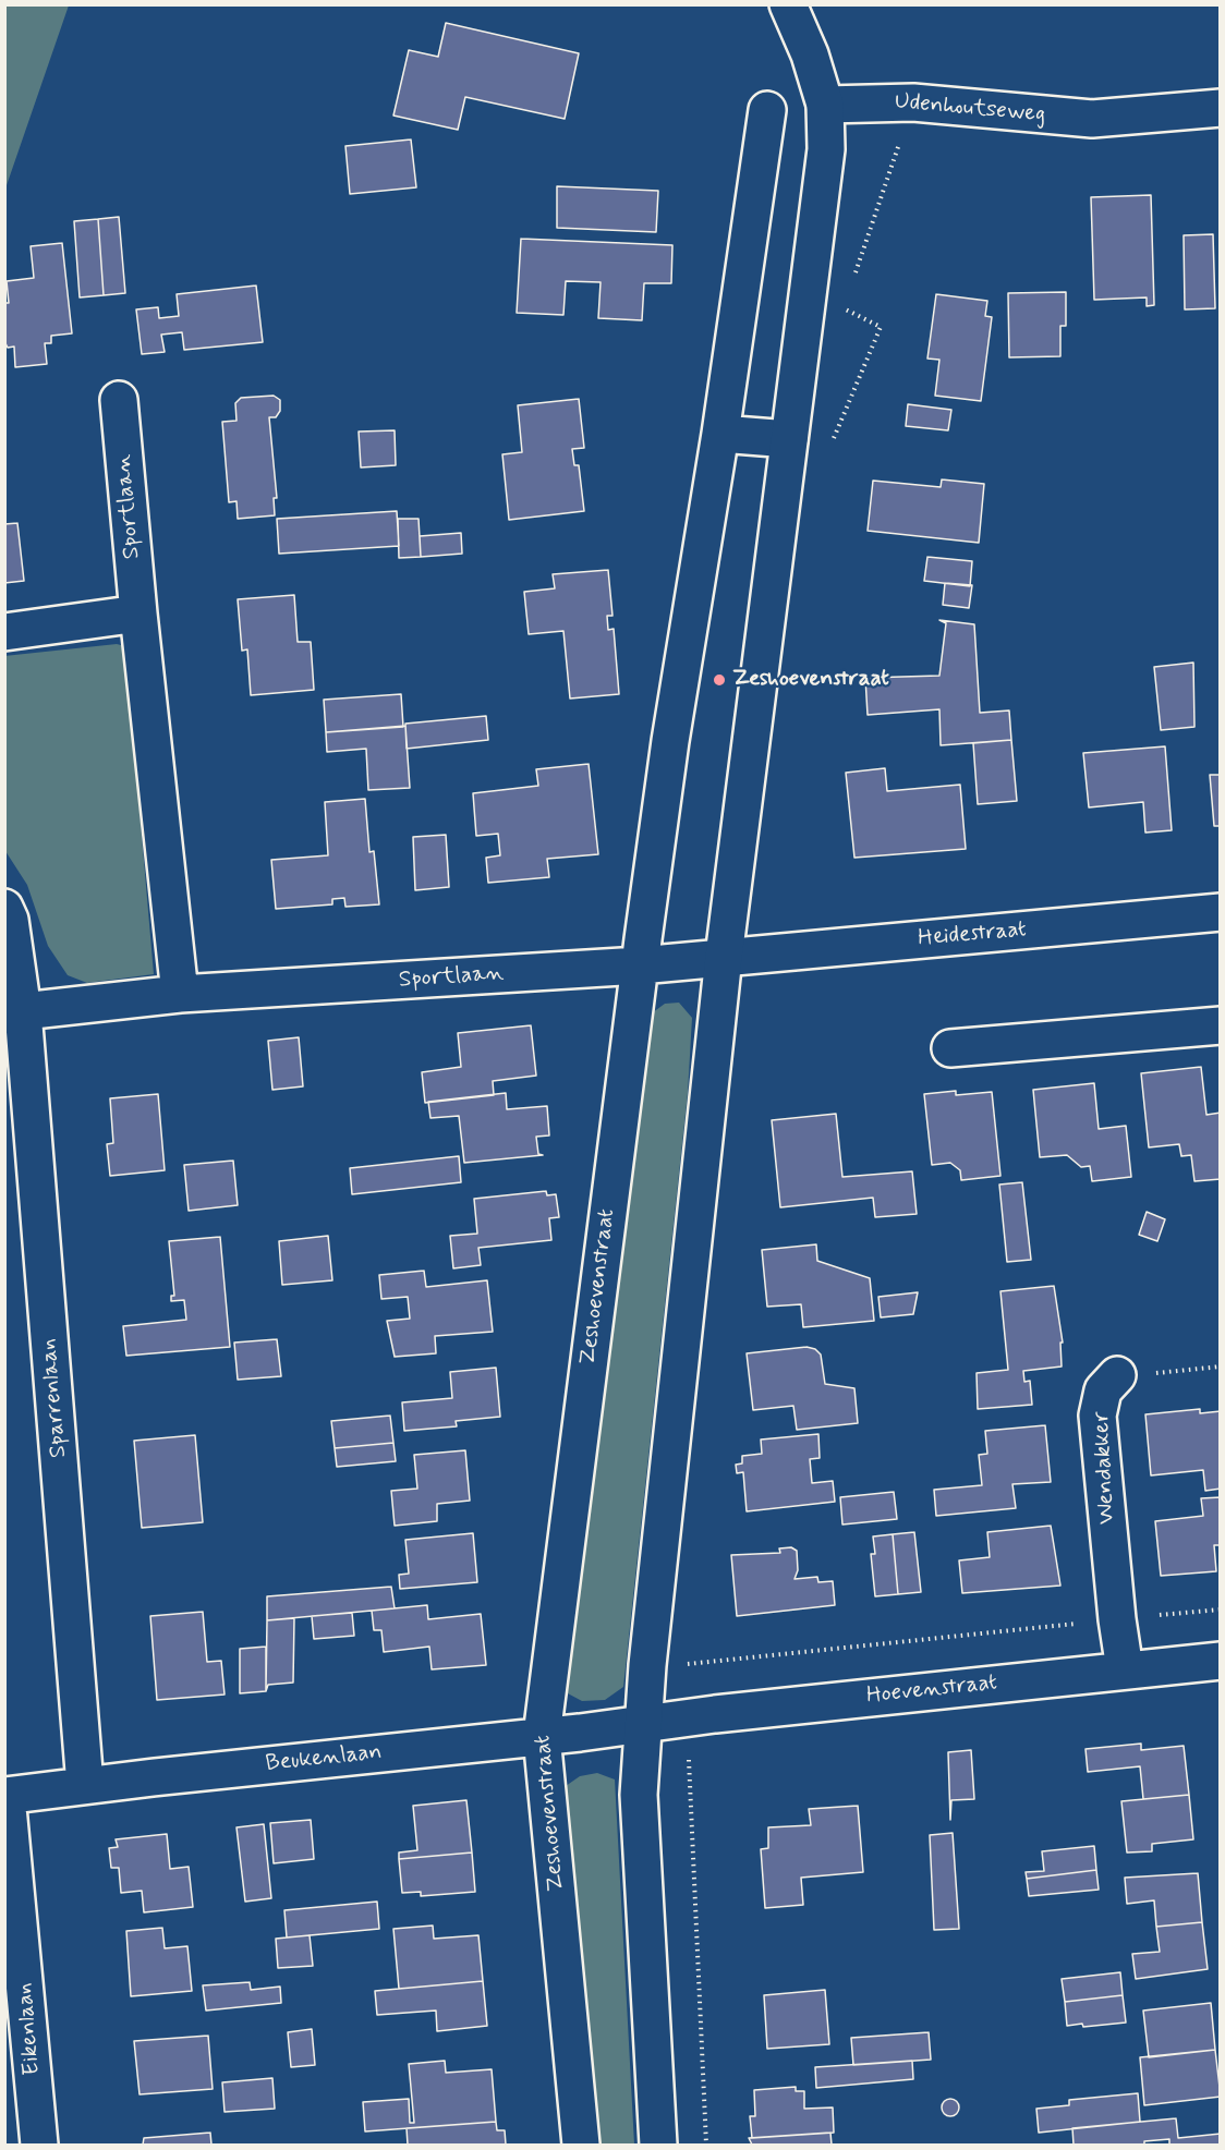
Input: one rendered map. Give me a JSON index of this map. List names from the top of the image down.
{
  "streets": {
    "street": [
      "Udenhoutseweg",
      "Sportlaan",
      "Heidestraat",
      "Zeshoevenstraat",
      "Sparrenlaan",
      "Wendakker",
      "Hoevenstraat",
      "Beukenlaan",
      "Eikenlaan"
    ]
  },
  "crossings": [
    ["Sportlaan", "Heidestraat"],
    ["Sportlaan", "Zeshoevenstraat"],
    ["Sportlaan", "Sparrenlaan"],
    ["Zeshoevenstraat", "Beukenlaan"],
    ["Sparrenlaan", "Beukenlaan"],
    ["Wendakker", "Hoevenstraat"],
    ["Hoevenstraat", "Beukenlaan"],
    ["Beukenlaan", "Eikenlaan"]
  ],
  "places": ["Zeshoevenstraat"]
}
